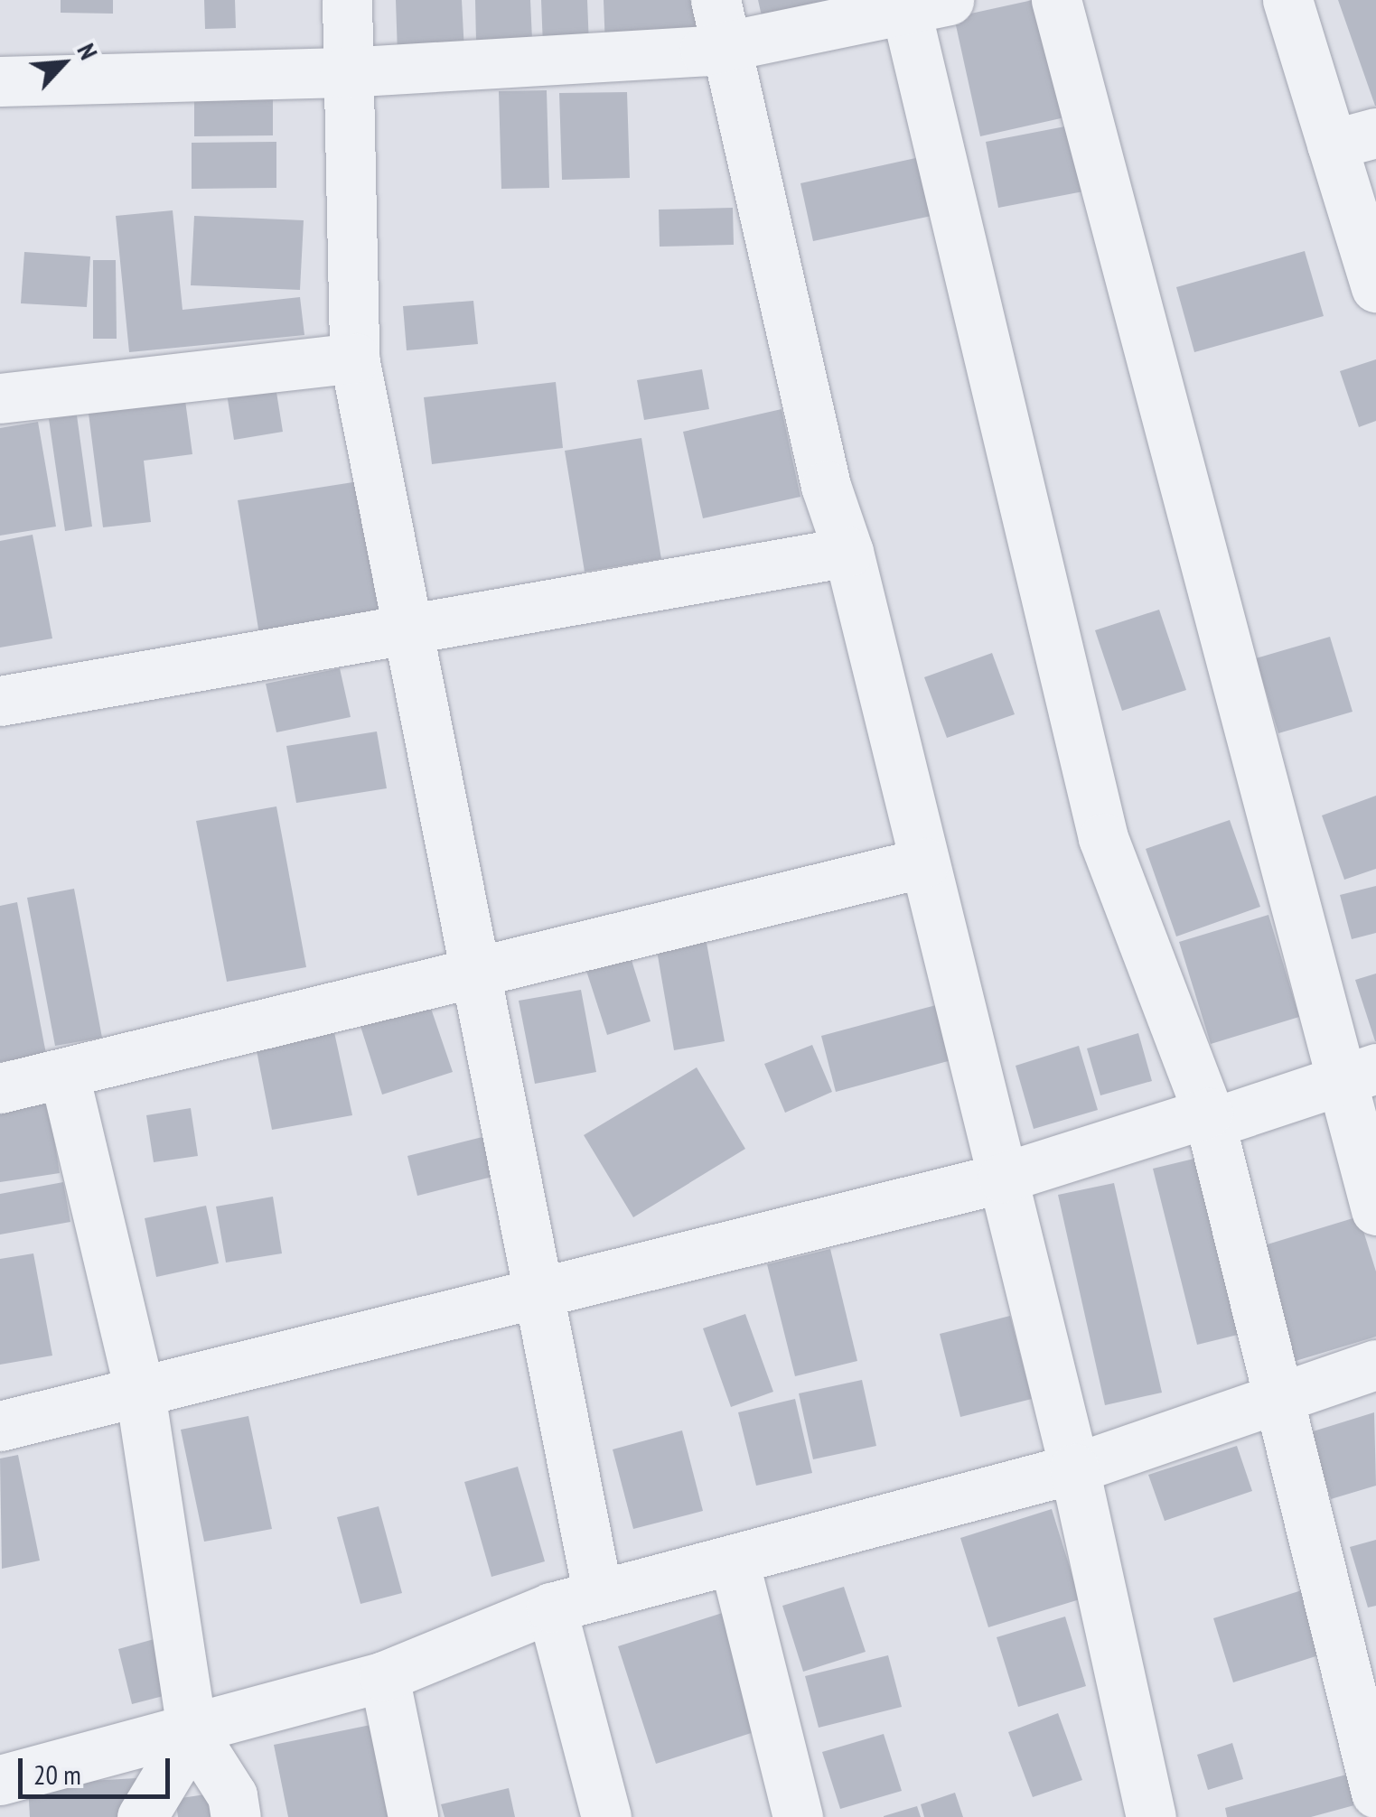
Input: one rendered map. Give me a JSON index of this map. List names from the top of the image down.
{
  "scale_bar": "20 m",
  "north": "top right"
}
